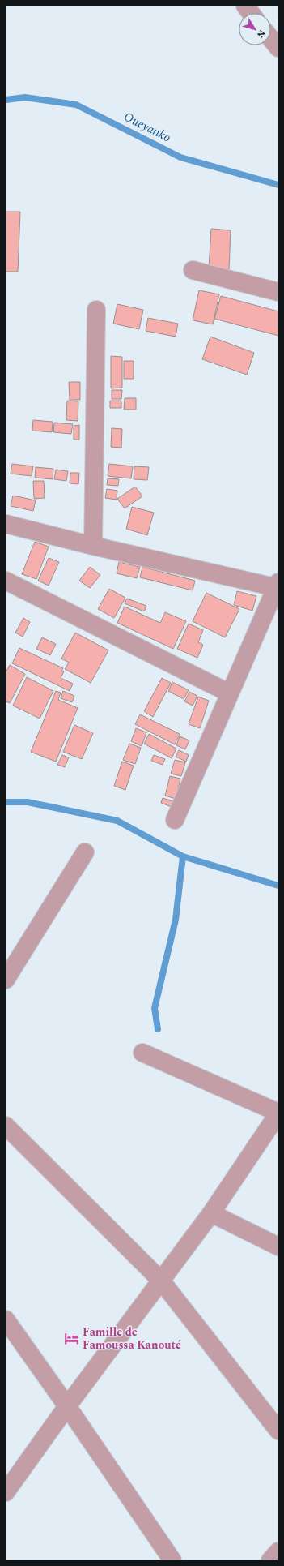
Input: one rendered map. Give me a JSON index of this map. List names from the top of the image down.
{
  "water": ["Oueyanko"],
  "places": {
    "hotel": ["Famille de Famoussa Kanouté"]
  },
  "north": "bottom right"
}
